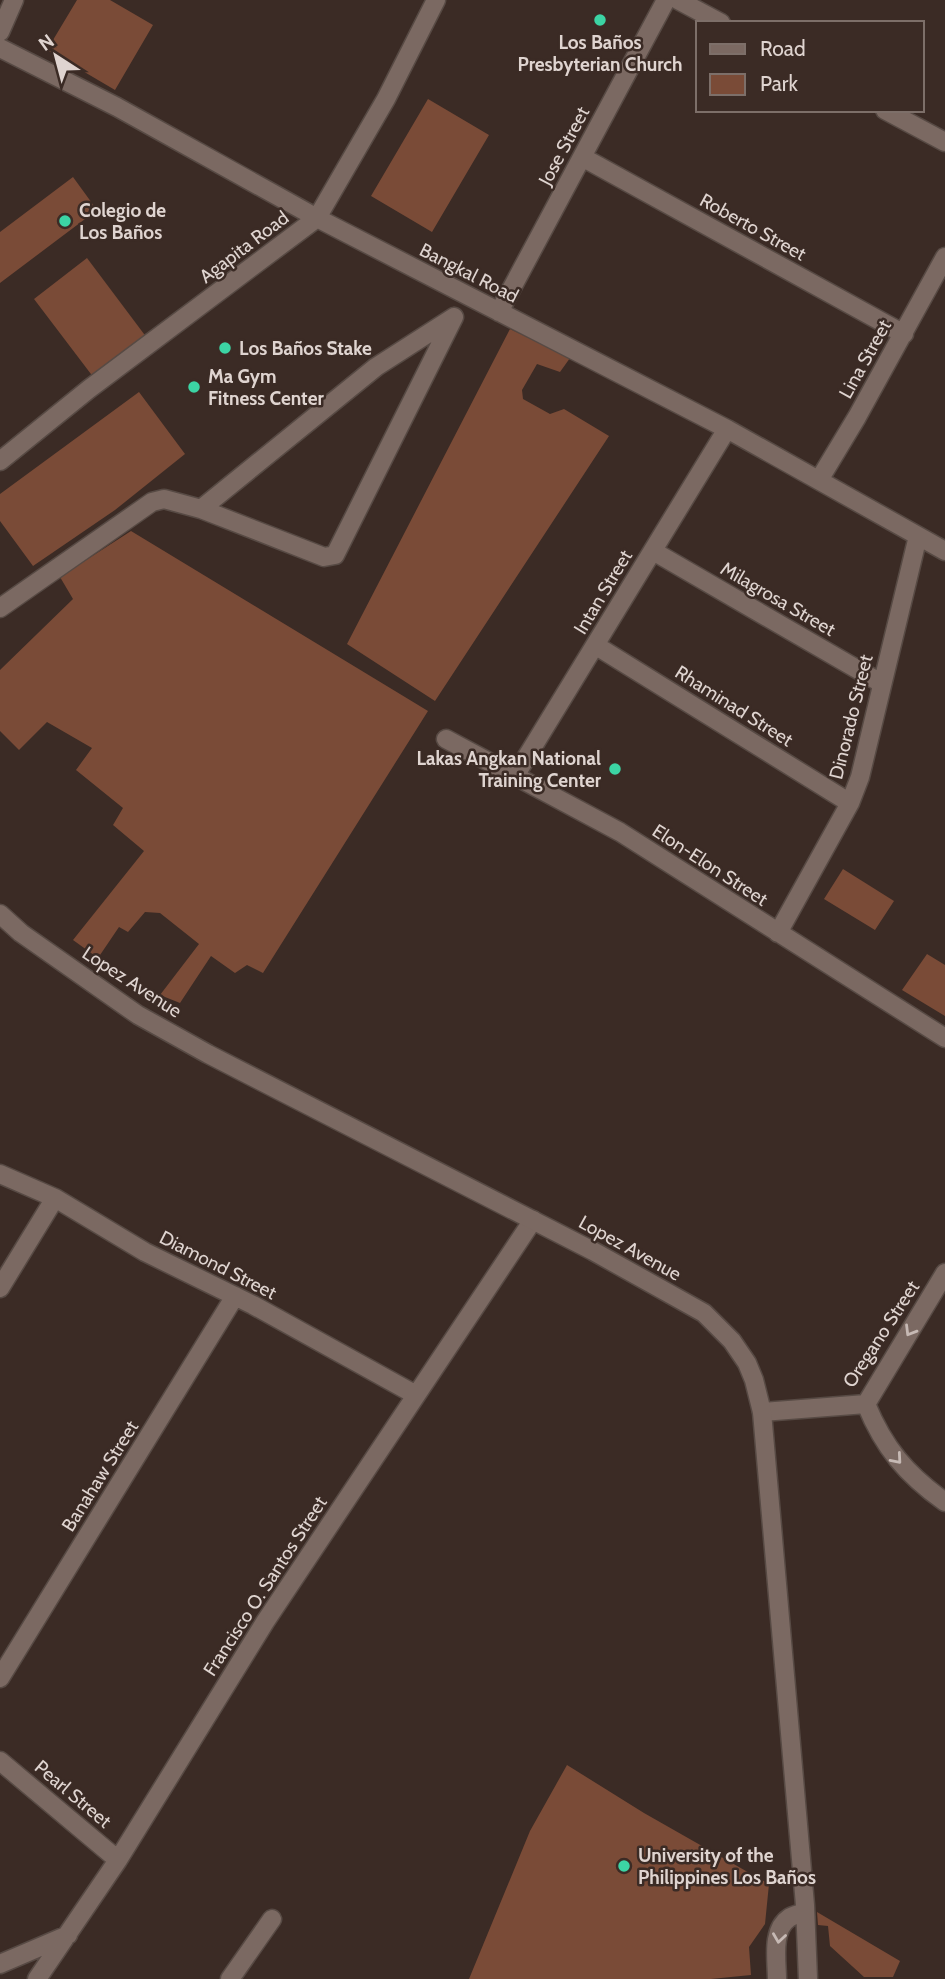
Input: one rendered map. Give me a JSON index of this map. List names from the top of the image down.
{
  "streets": {
    "street": [
      "Jose Street",
      "Roberto Street",
      "Agapita Road",
      "Bangkal Road",
      "Lina Street",
      "Intan Street",
      "Milagrosa Street",
      "Rhaminad Street",
      "Dinorado Street",
      "Elon-Elon Street",
      "Lopez Avenue",
      "Diamond Street",
      "Oregano Street",
      "Banahaw Street",
      "Francisco O. Santos Street",
      "Pearl Street"
    ]
  },
  "crossings": [
    ["Jose Street", "Roberto Street"],
    ["Jose Street", "Bangkal Road"],
    ["Roberto Street", "Lina Street"],
    ["Agapita Road", "Bangkal Road"],
    ["Bangkal Road", "Lina Street"],
    ["Bangkal Road", "Intan Street"],
    ["Bangkal Road", "Dinorado Street"],
    ["Intan Street", "Milagrosa Street"],
    ["Intan Street", "Rhaminad Street"],
    ["Intan Street", "Elon-Elon Street"],
    ["Milagrosa Street", "Dinorado Street"],
    ["Rhaminad Street", "Dinorado Street"],
    ["Dinorado Street", "Elon-Elon Street"],
    ["Lopez Avenue", "Oregano Street"],
    ["Lopez Avenue", "Francisco O. Santos Street"],
    ["Diamond Street", "Banahaw Street"],
    ["Diamond Street", "Francisco O. Santos Street"],
    ["Francisco O. Santos Street", "Pearl Street"]
  ],
  "one_way": ["Oregano Street"],
  "places": [
    "Los Baños Presbyterian Church",
    "Colegio de Los Baños",
    "Los Baños Stake",
    "Ma Gym Fitness Center",
    "Lakas Angkan National Training Center",
    "University of the Philippines Los Baños"
  ],
  "legend": ["Road", "Park"],
  "north": "top left"
}
